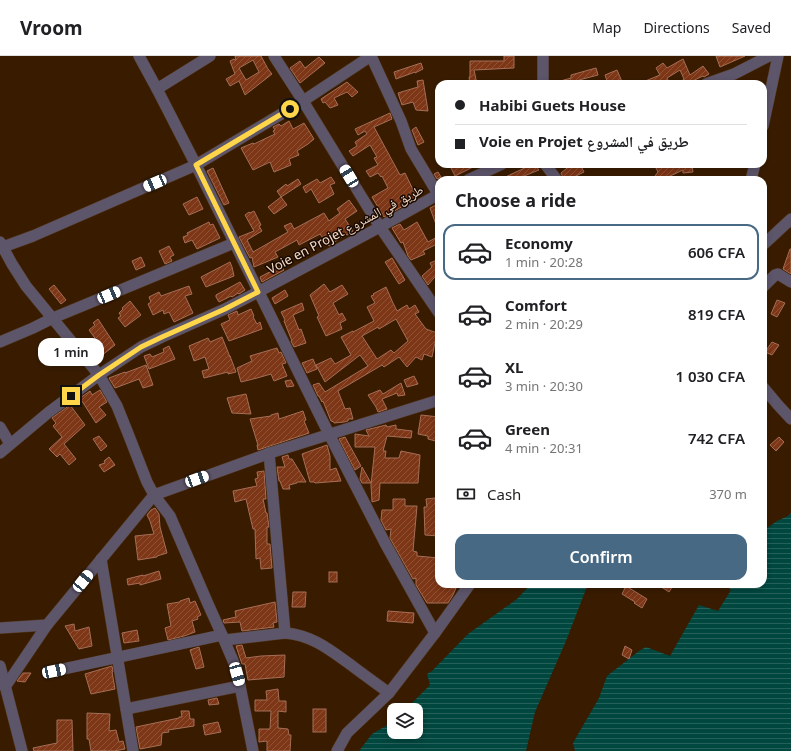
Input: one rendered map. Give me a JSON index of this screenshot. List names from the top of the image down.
{
  "streets": {
    "street": ["Voie en Projet طريق في المشروع"]
  },
  "page": {
    "header": "Vroom",
    "nav": ["Map", "Directions", "Saved"],
    "banner": ["Habibi Guets House", "Voie en Projet طريق في المشروع"],
    "heading": "Choose a ride",
    "list": [
      {
        "name": "Economy",
        "note": "1 min · 20:28",
        "value": "606 CFA"
      },
      {
        "name": "Comfort",
        "note": "2 min · 20:29",
        "value": "819 CFA"
      },
      {
        "name": "XL",
        "note": "3 min · 20:30",
        "value": "1 030 CFA"
      },
      {
        "name": "Green",
        "note": "4 min · 20:31",
        "value": "742 CFA"
      }
    ],
    "bubble": "1 min",
    "pay": ["Cash", "370 m"],
    "buttons": "Confirm"
  }
}
